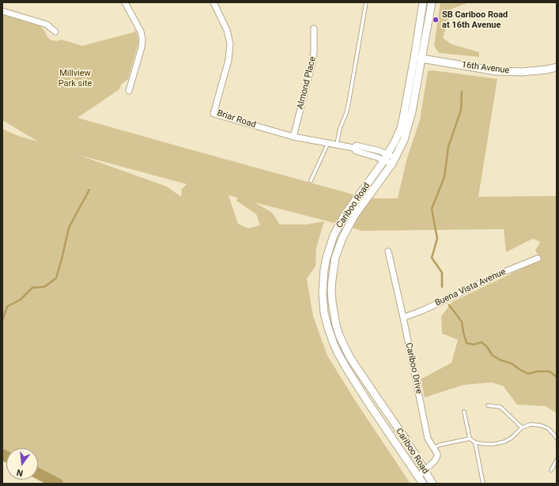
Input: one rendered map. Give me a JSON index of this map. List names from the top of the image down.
{
  "streets": {
    "street": [
      "16th Avenue",
      "Almond Place",
      "Briar Road",
      "Cariboo Road",
      "Buena Vista Avenue",
      "Cariboo Drive"
    ]
  },
  "crossings": [
    ["16th Avenue", "Cariboo Road"],
    ["Almond Place", "Briar Road"],
    ["Briar Road", "Cariboo Road"],
    ["Cariboo Road", "Cariboo Drive"],
    ["Buena Vista Avenue", "Cariboo Drive"]
  ],
  "parks": ["Millview Park site"],
  "places": ["SB Cariboo Road at 16th Avenue"],
  "north": "bottom"
}
